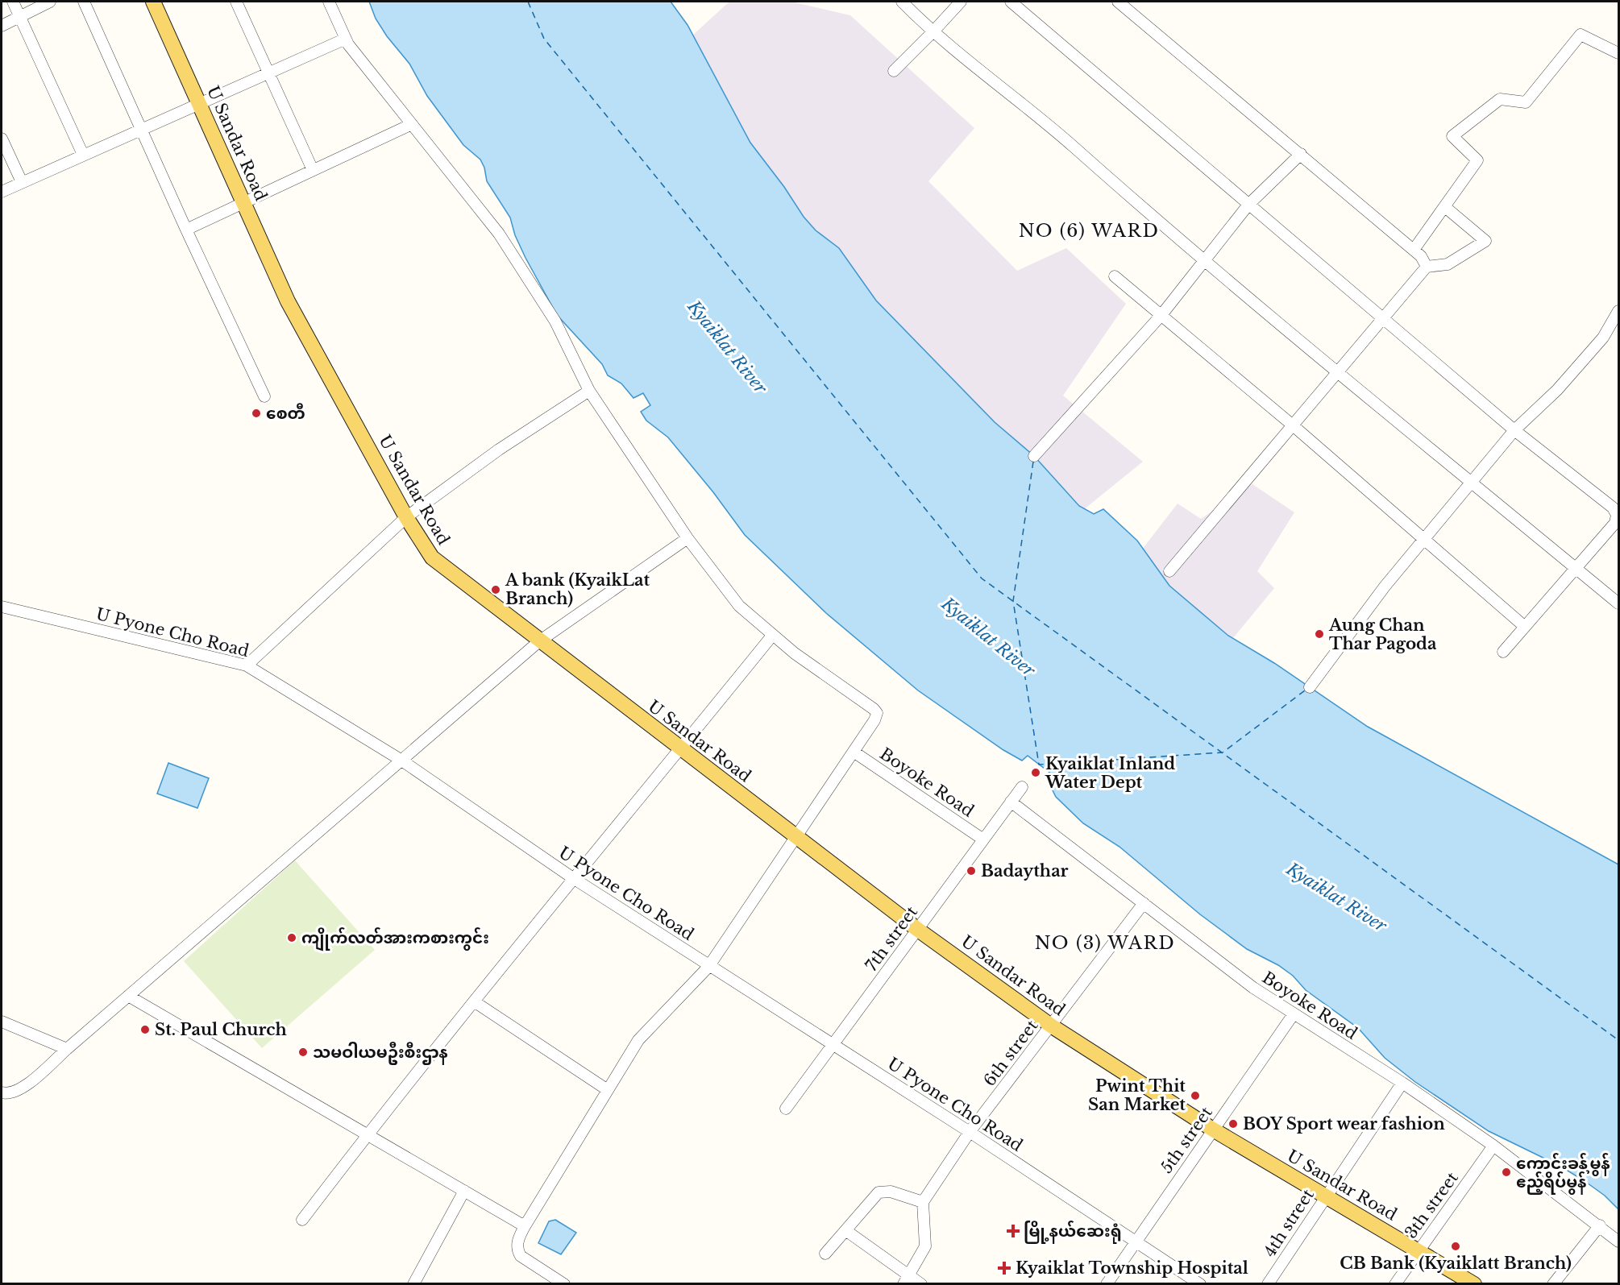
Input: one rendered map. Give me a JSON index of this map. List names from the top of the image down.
{
  "streets": {
    "main road": ["U Sandar Road"],
    "street": [
      "U Pyone Cho Road",
      "Boyoke Road",
      "7th street",
      "6th street",
      "5th street",
      "3th street",
      "4th street"
    ]
  },
  "crossings": [
    ["U Sandar Road", "7th street"],
    ["U Sandar Road", "6th street"],
    ["U Sandar Road", "5th street"],
    ["U Sandar Road", "3th street"],
    ["U Sandar Road", "4th street"],
    ["U Pyone Cho Road", "7th street"],
    ["U Pyone Cho Road", "6th street"],
    ["U Pyone Cho Road", "5th street"],
    ["Boyoke Road", "7th street"],
    ["Boyoke Road", "6th street"],
    ["Boyoke Road", "5th street"],
    ["Boyoke Road", "3th street"],
    ["Boyoke Road", "4th street"]
  ],
  "districts": ["NO (6) WARD", "NO (3) WARD"],
  "water": ["Kyaiklat River"],
  "places": {
    "other": [
      "စေတီ",
      "A bank (KyaikLat Branch)",
      "Aung Chan Thar Pagoda",
      "Kyaiklat Inland Water Dept",
      "Badaythar",
      "ကျိုက်လတ်အားကစားကွင်း",
      "St. Paul Church",
      "သမဝါယမဦးစီးဌာန",
      "Pwint Thit San Market",
      "BOY Sport wear fashion",
      "ကောင်းခန့်မွန် ဧည့်ရိပ်မွန်",
      "CB Bank (Kyaiklatt Branch)"
    ],
    "health": ["မြို့နယ်ဆေးရုံ", "Kyaiklat Township Hospital"]
  }
}
